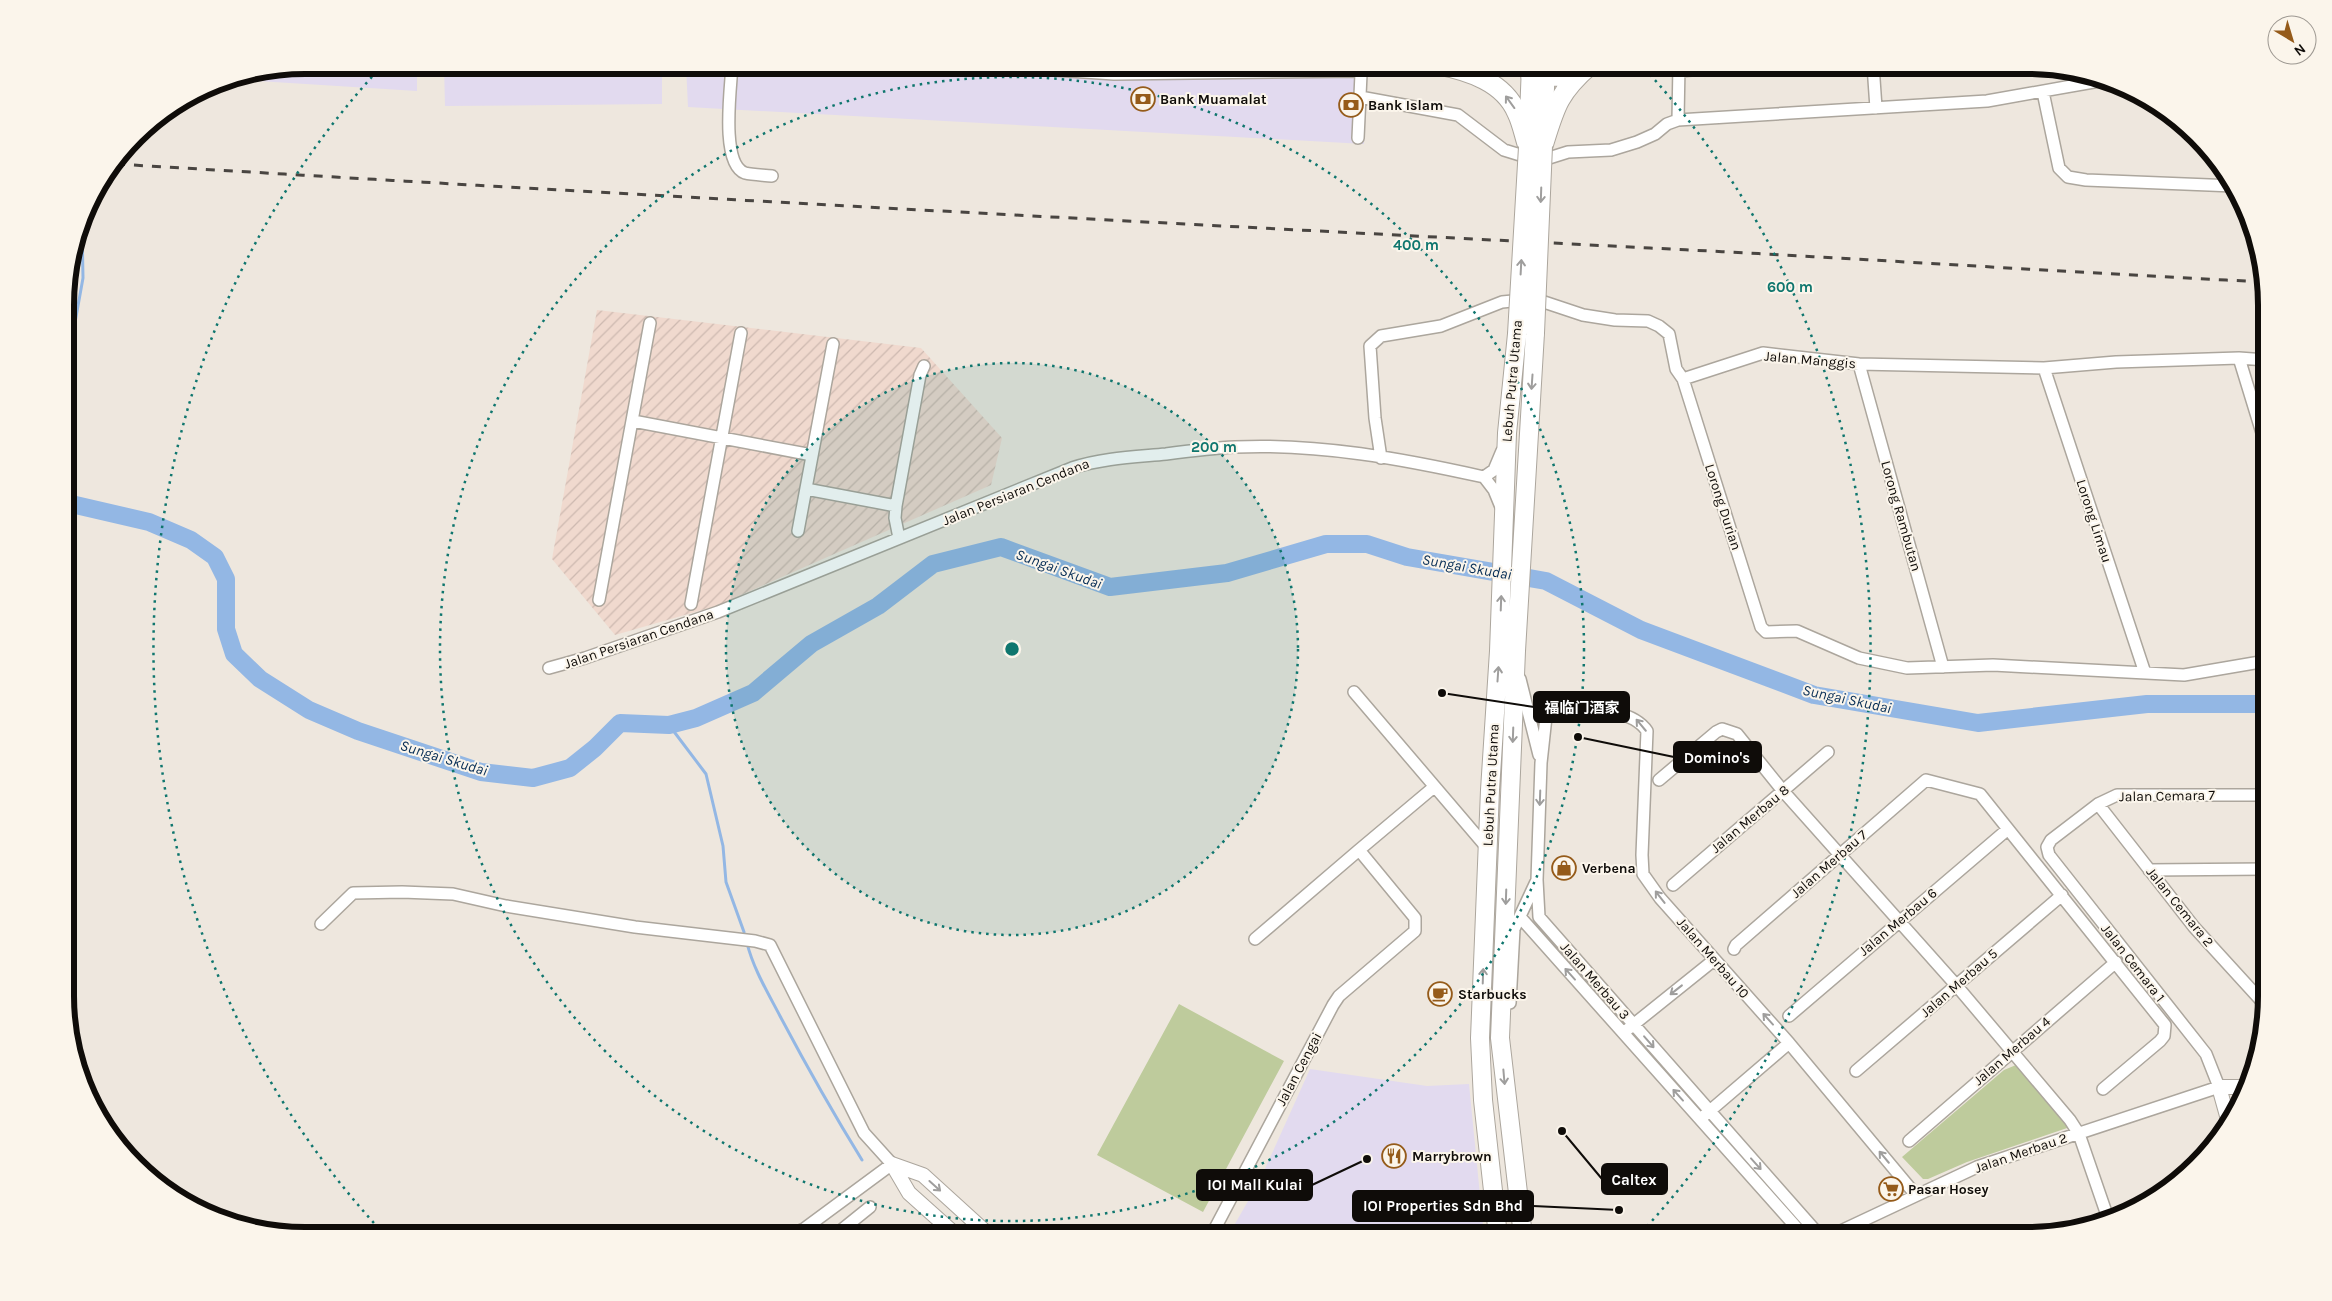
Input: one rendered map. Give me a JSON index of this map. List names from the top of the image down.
{
  "streets": {
    "main road": ["Lebuh Putra Utama"],
    "street": [
      "Jalan Manggis",
      "Jalan Persiaran Cendana",
      "Lorong Durian",
      "Lorong Rambutan",
      "Lorong Limau",
      "Jalan Cemara 7",
      "Jalan Merbau 8",
      "Jalan Merbau 7",
      "Jalan Cemara 2",
      "Jalan Merbau 6",
      "Jalan Merbau 10",
      "Jalan Cemara 1",
      "Jalan Merbau 3",
      "Jalan Merbau 5",
      "Jalan Merbau 4",
      "Jalan Cengai",
      "Jalan Merbau 2"
    ]
  },
  "crossings": [
    ["Jalan Manggis", "Lorong Durian"],
    ["Jalan Manggis", "Lorong Rambutan"],
    ["Jalan Manggis", "Lorong Limau"],
    ["Lorong Durian", "Lorong Rambutan"],
    ["Jalan Cemara 7", "Jalan Cemara 2"],
    ["Jalan Cemara 7", "Jalan Cemara 1"],
    ["Jalan Merbau 7", "Jalan Merbau 6"],
    ["Jalan Merbau 10", "Jalan Merbau 3"],
    ["Jalan Merbau 10", "Jalan Merbau 2"],
    ["Jalan Cemara 1", "Jalan Merbau 2"]
  ],
  "one_way": ["Jalan Merbau 10"],
  "water": ["Sungai Skudai"],
  "places": {
    "bank": ["Bank Muamalat", "Bank Islam"],
    "other": [
      "福临门酒家",
      "Domino's",
      "Caltex",
      "IOI Mall Kulai",
      "IOI Properties Sdn Bhd"
    ],
    "shop": ["Verbena"],
    "cafe": ["Starbucks"],
    "restaurant": ["Marrybrown"],
    "supermarket": ["Pasar Hosey"]
  },
  "north": "bottom right",
  "rings": ["400 m", "600 m", "200 m"]
}
